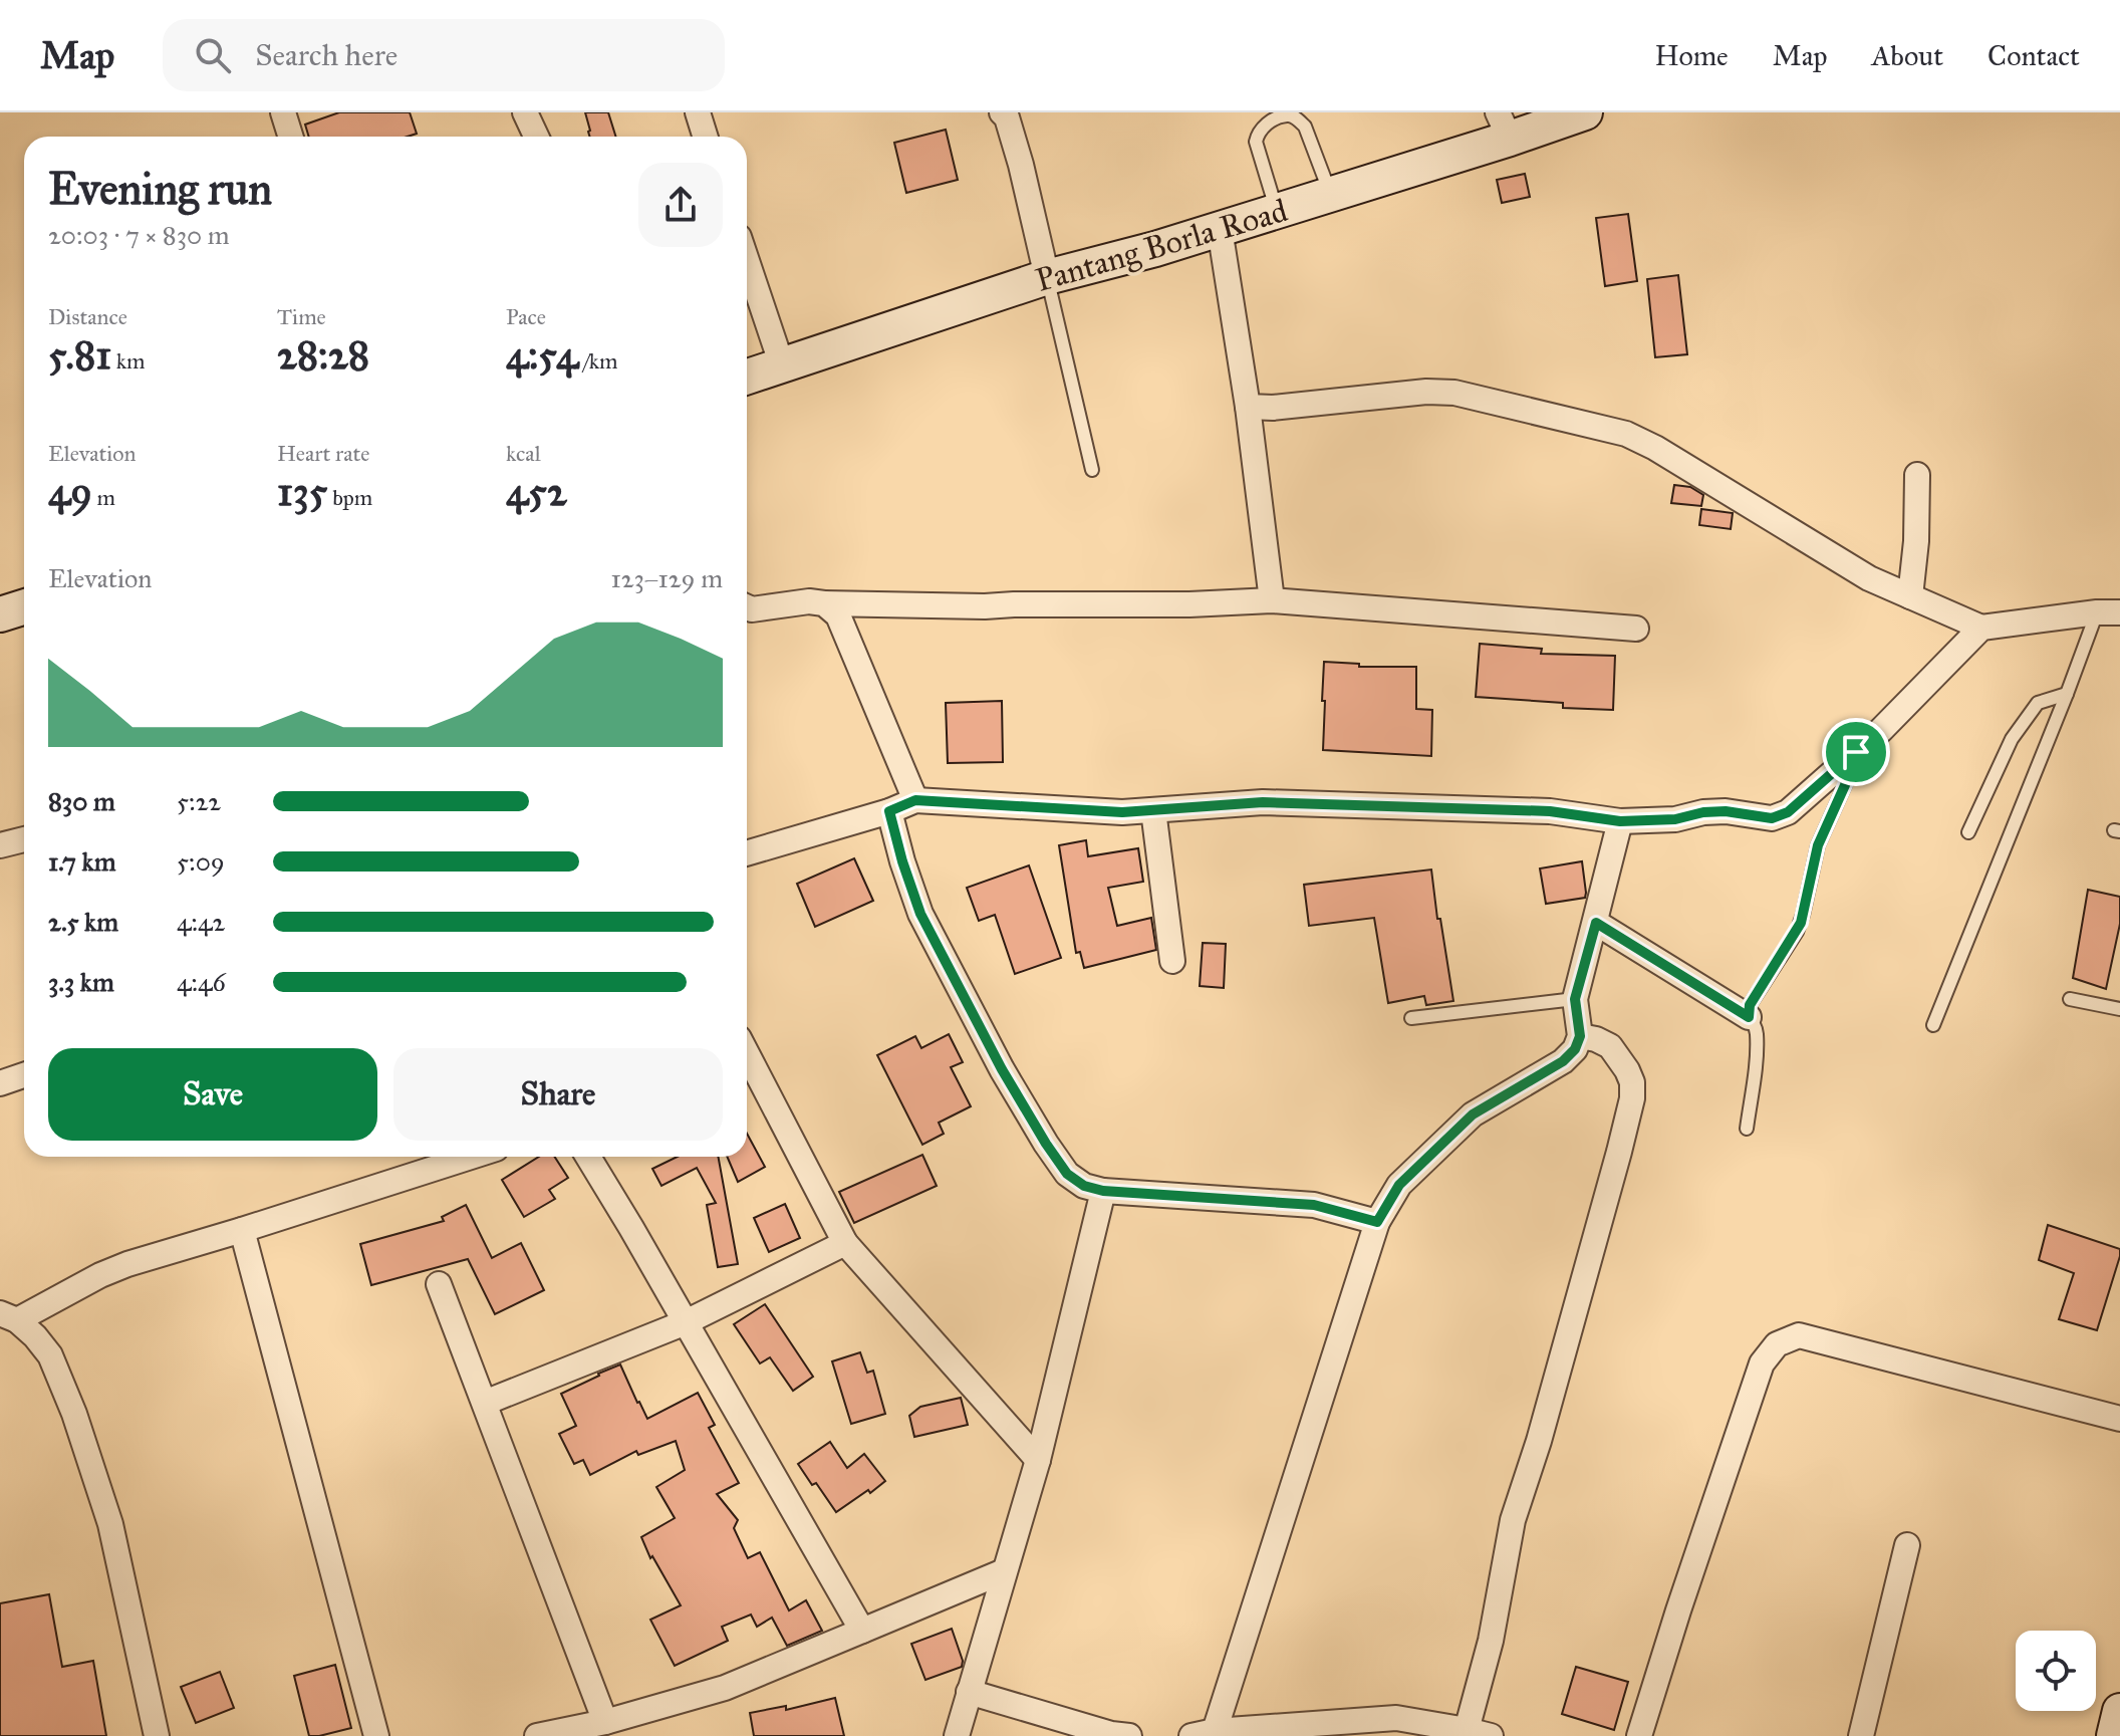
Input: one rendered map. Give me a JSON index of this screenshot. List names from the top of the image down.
{
  "streets": {
    "street": ["Pantang Borla Road"]
  },
  "page": {
    "header": "Map",
    "search": "Search here",
    "nav": [
      "Home",
      "Map",
      "About",
      "Contact"
    ],
    "heading": ["Evening run", "20:03 · 7 × 830 m"],
    "stats": [
      ["Distance", "5.81 km"],
      ["Time", "28:28"],
      ["Pace", "4:54 /km"],
      ["Elevation", "49 m"],
      ["Heart rate", "135 bpm"],
      ["kcal", "452"]
    ],
    "chart": ["Elevation", "123–129 m"],
    "list": [
      {
        "name": "830 m",
        "note": "5:22"
      },
      {
        "name": "1.7 km",
        "note": "5:09"
      },
      {
        "name": "2.5 km",
        "note": "4:42"
      },
      {
        "name": "3.3 km",
        "note": "4:46"
      }
    ],
    "buttons": ["Save", "Share"]
  }
}
